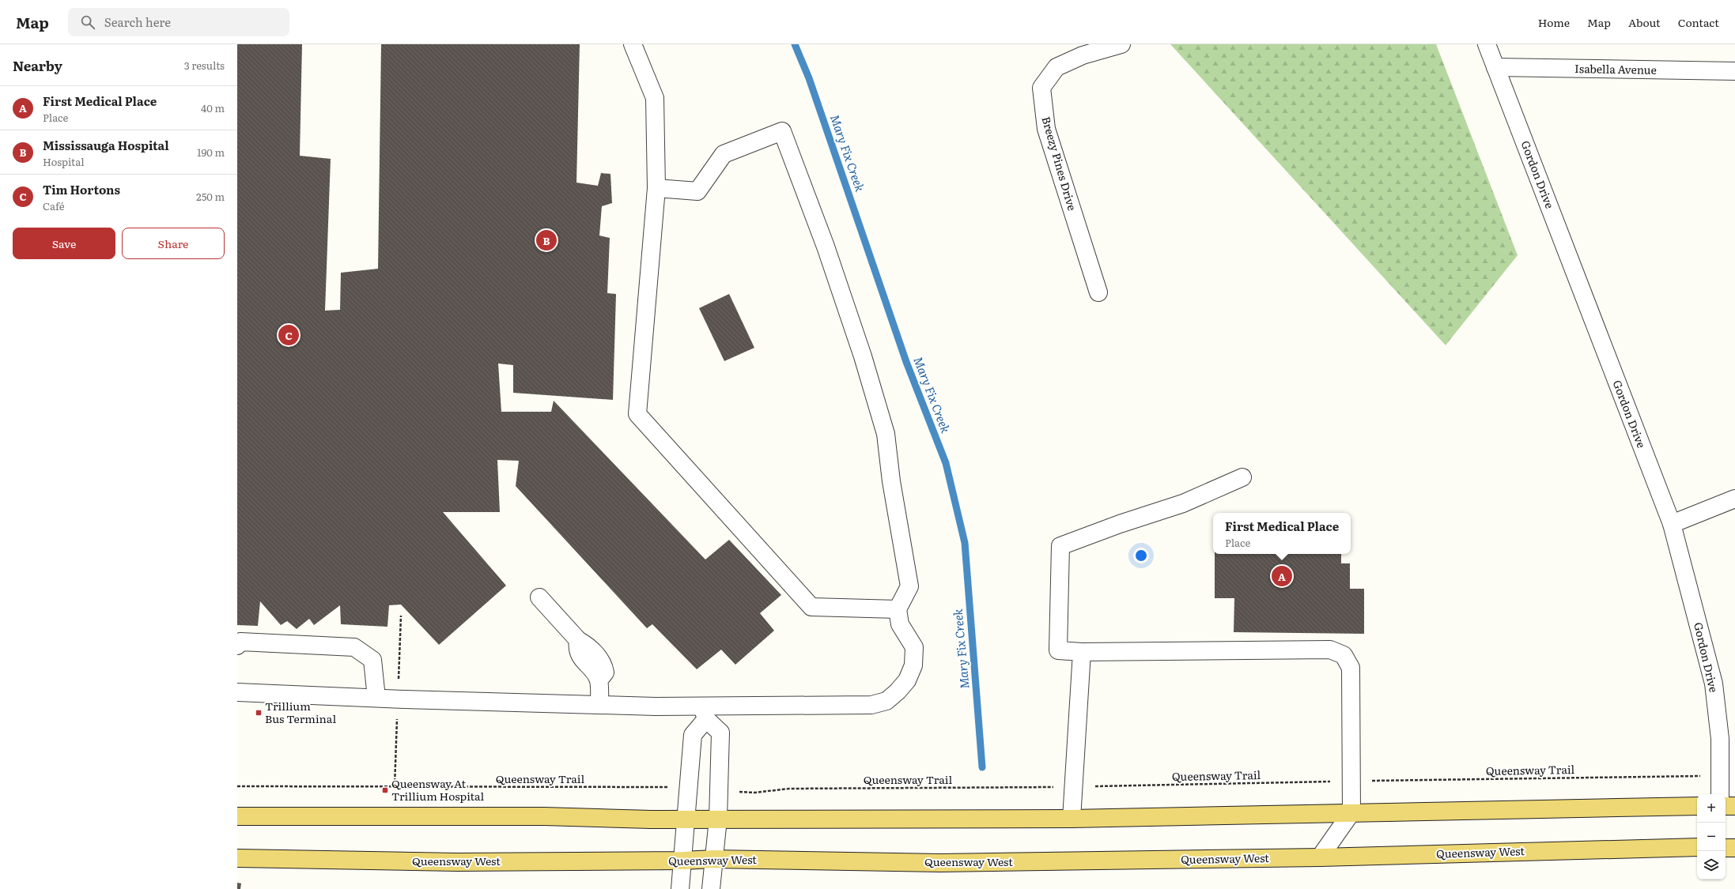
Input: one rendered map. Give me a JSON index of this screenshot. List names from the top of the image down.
{
  "streets": {
    "main road": ["Queensway West"],
    "street": ["Isabella Avenue", "Breezy Pines Drive", "Gordon Drive"],
    "path": ["Queensway Trail"]
  },
  "crossings": [
    ["Isabella Avenue", "Gordon Drive"]
  ],
  "water": ["Mary Fix Creek"],
  "places": {
    "transit": ["Trillium Bus Terminal", "Queensway At Trillium Hospital"]
  },
  "page": {
    "header": "Map",
    "search": "Search here",
    "nav": [
      "Home",
      "Map",
      "About",
      "Contact"
    ],
    "heading": ["Nearby", "3 results"],
    "list": [
      {
        "mark": "A",
        "name": "First Medical Place",
        "note": "Place",
        "value": "40 m"
      },
      {
        "mark": "B",
        "name": "Mississauga Hospital",
        "note": "Hospital",
        "value": "190 m"
      },
      {
        "mark": "C",
        "name": "Tim Hortons",
        "note": "Café",
        "value": "250 m"
      }
    ],
    "buttons": ["Save", "Share"],
    "pins": ["B", "C", "A"],
    "popup": ["First Medical Place", "Place"],
    "map_buttons": ["+", "−"]
  }
}
